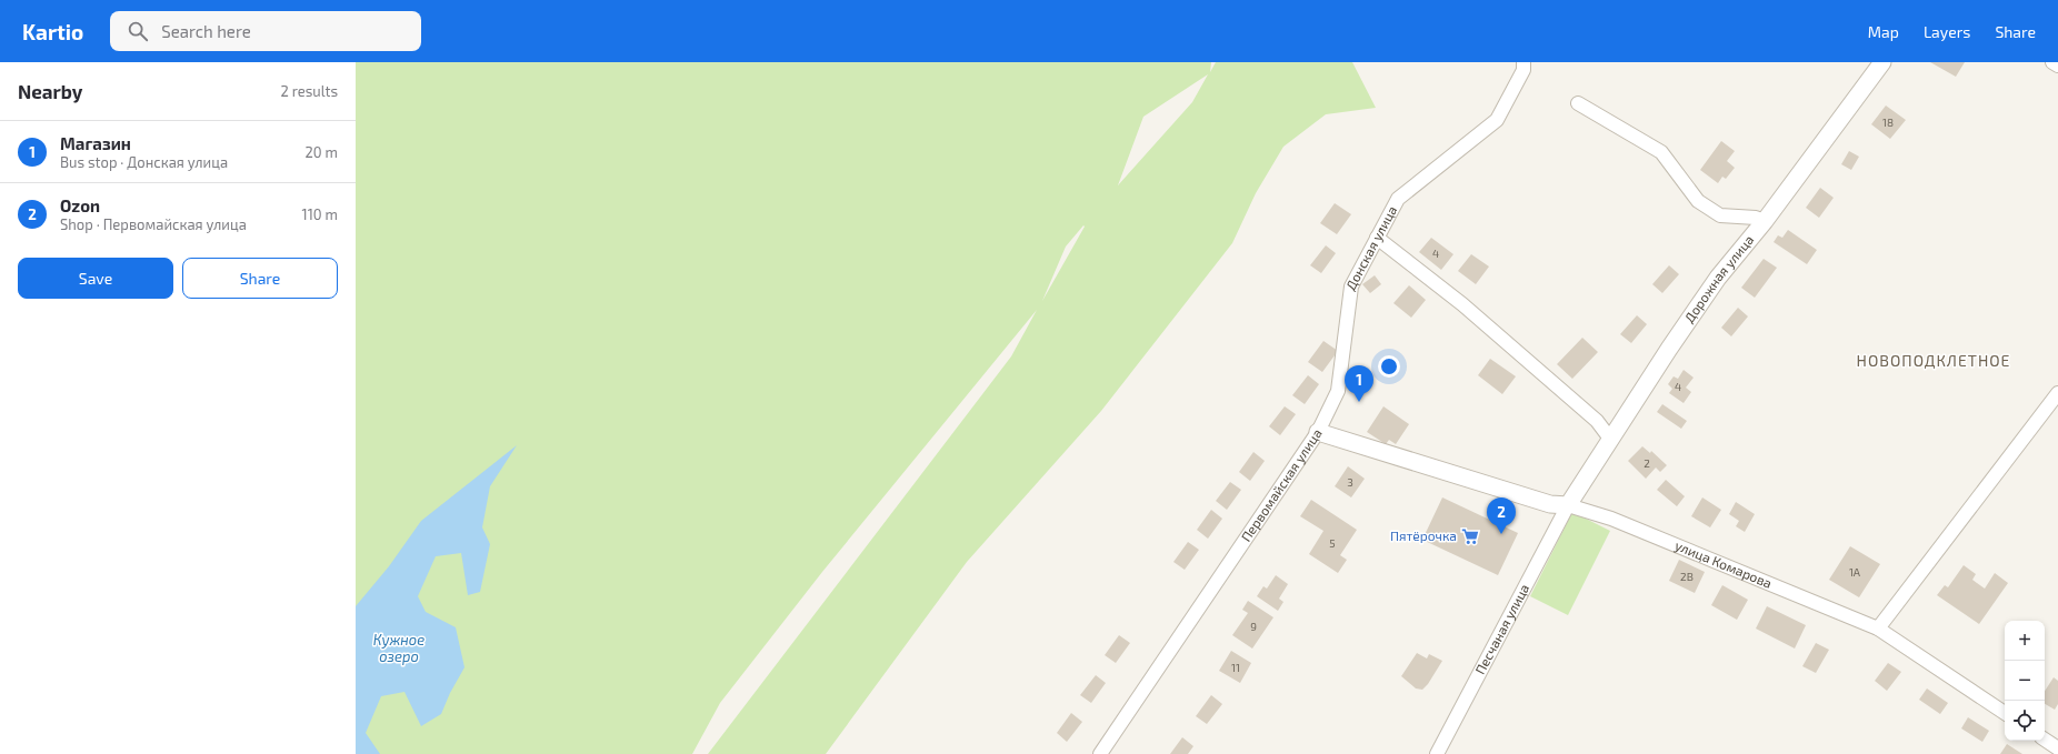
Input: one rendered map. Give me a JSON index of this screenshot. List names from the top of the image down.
{
  "streets": {
    "street": [
      "Донская улица",
      "Дорожная улица",
      "Первомайская улица",
      "улица Комарова",
      "Песчаная улица"
    ]
  },
  "crossings": [
    ["Донская улица", "Первомайская улица"],
    ["Дорожная улица", "Первомайская улица"],
    ["Дорожная улица", "улица Комарова"],
    ["Дорожная улица", "Песчаная улица"],
    ["Первомайская улица", "улица Комарова"],
    ["Первомайская улица", "Песчаная улица"],
    ["улица Комарова", "Песчаная улица"]
  ],
  "districts": ["НОВОПОДКЛЕТНОЕ"],
  "water": ["Кужное озеро"],
  "places": {
    "supermarket": ["Пятёрочка"]
  },
  "house_numbers": [
    "18",
    "4",
    "4",
    "2",
    "3",
    "5",
    "1А",
    "2В",
    "9",
    "11"
  ],
  "page": {
    "header": "Kartio",
    "search": "Search here",
    "nav": ["Map", "Layers", "Share"],
    "heading": ["Nearby", "2 results"],
    "list": [
      {
        "mark": "1",
        "name": "Магазин",
        "note": "Bus stop · Донская улица",
        "value": "20 m"
      },
      {
        "mark": "2",
        "name": "Ozon",
        "note": "Shop · Первомайская улица",
        "value": "110 m"
      }
    ],
    "buttons": ["Save", "Share"],
    "pins": ["1", "2"],
    "map_buttons": ["+", "−"]
  }
}
